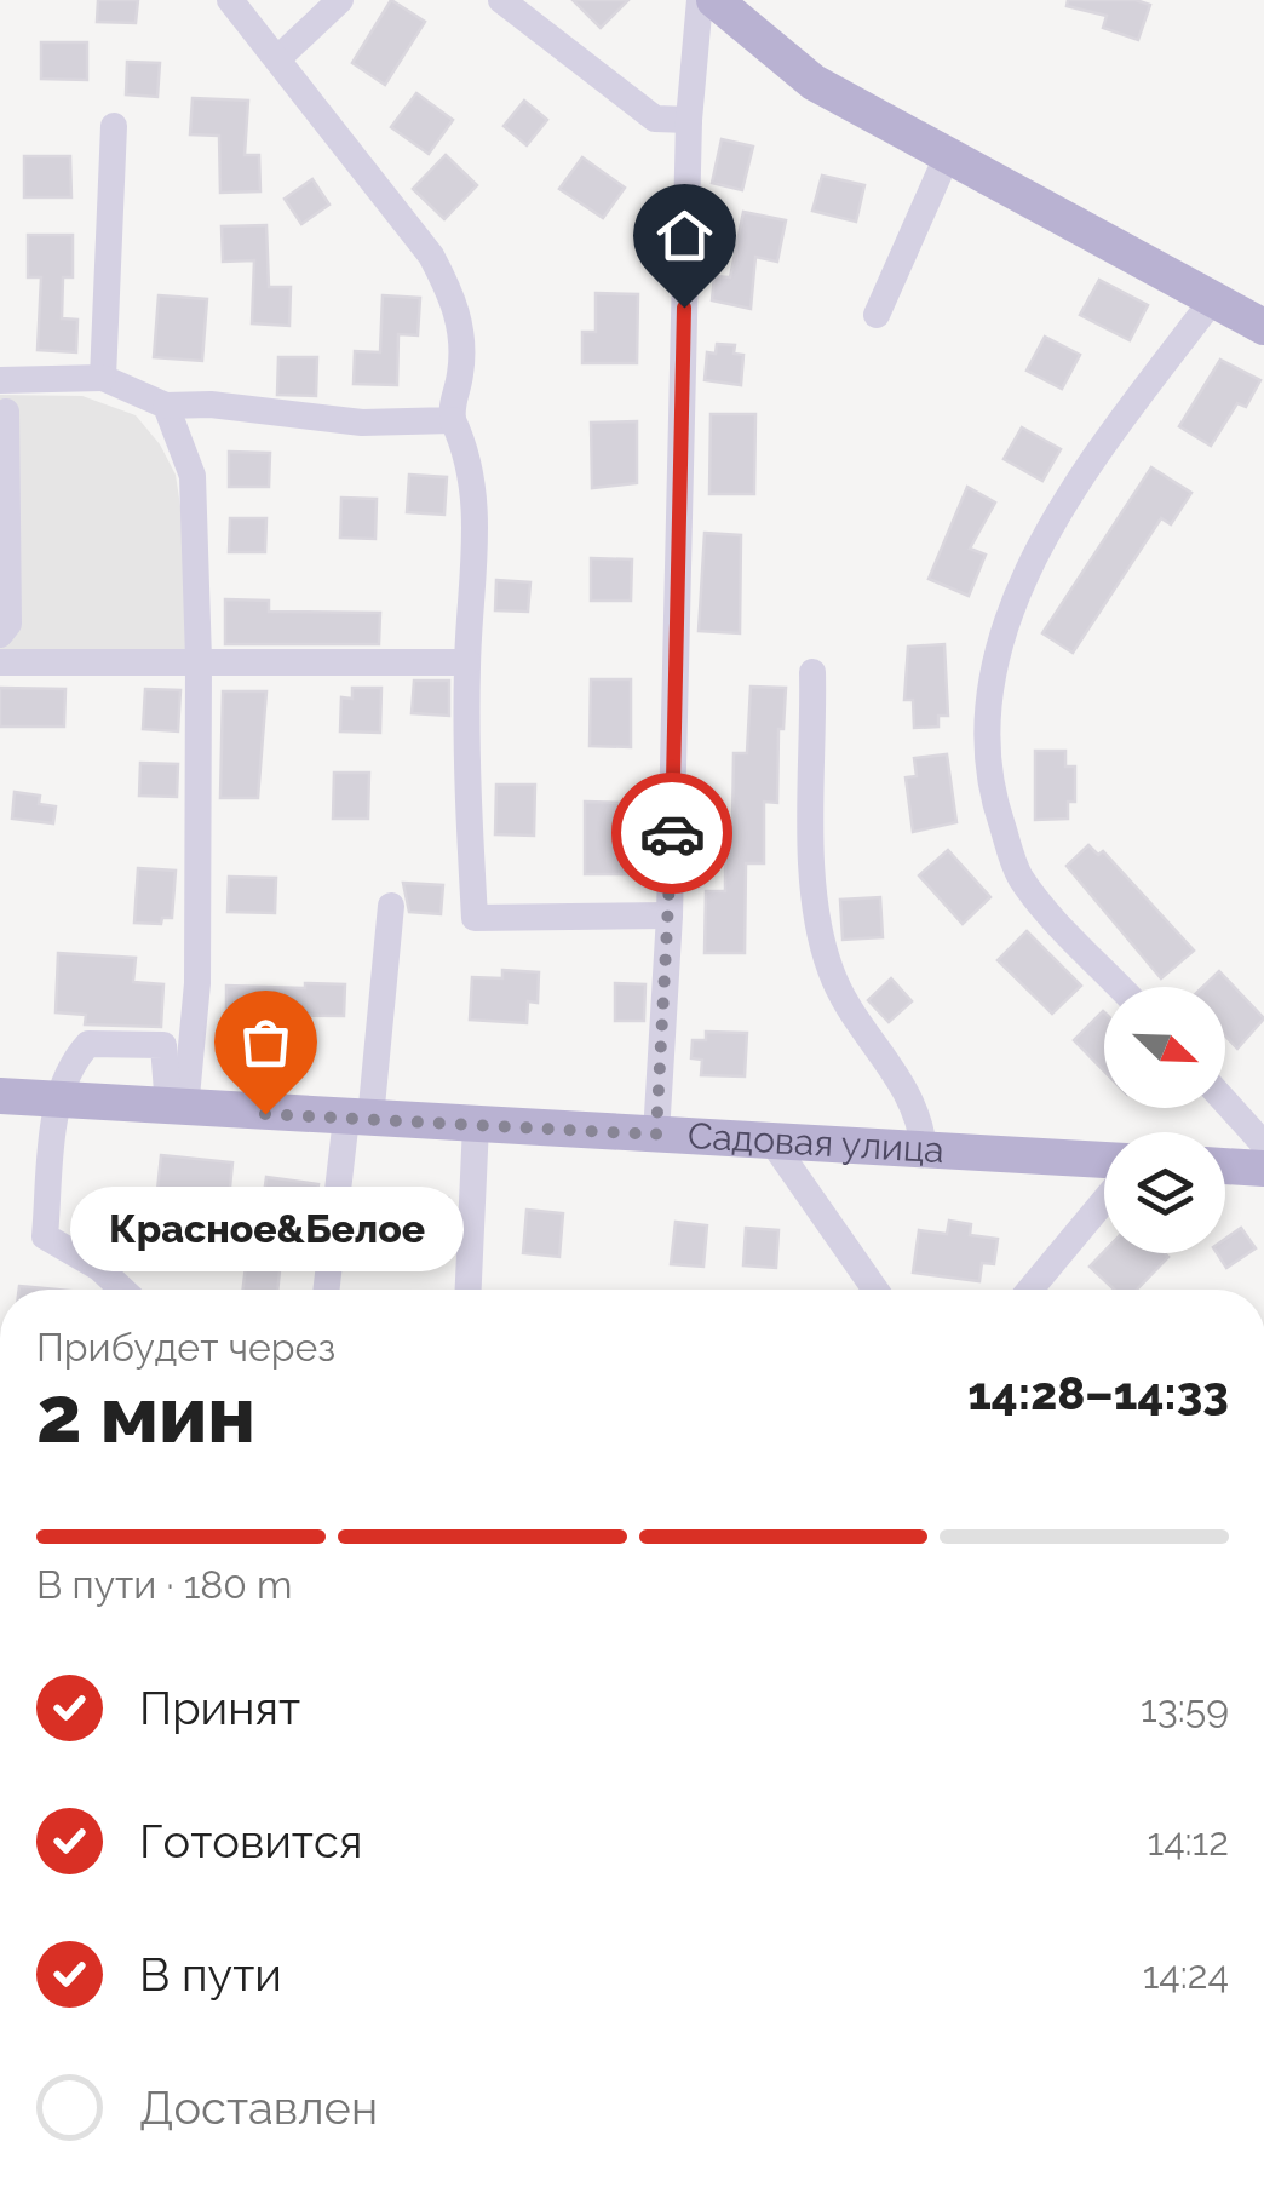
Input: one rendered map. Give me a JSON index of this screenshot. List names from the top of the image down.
{
  "streets": {
    "main road": ["Садовая улица"]
  },
  "places": ["Красное&Белое"],
  "north": "bottom right",
  "page": {
    "bubble": "Красное&Белое",
    "heading": ["2 мин", "Прибудет через", "14:28–14:33"],
    "bar": "В пути · 180 m",
    "list": [
      ["Принят", "13:59"],
      ["Готовится", "14:12"],
      ["В пути", "14:24"],
      "Доставлен"
    ]
  }
}
